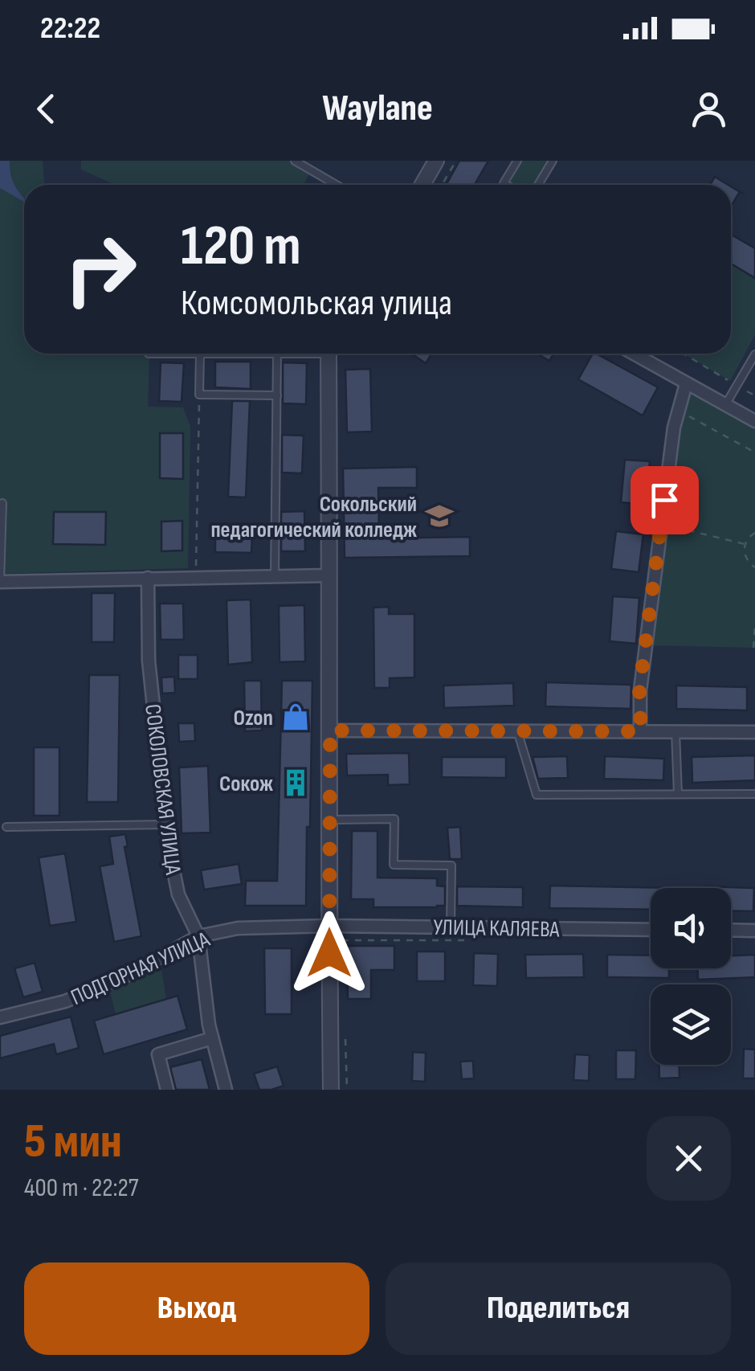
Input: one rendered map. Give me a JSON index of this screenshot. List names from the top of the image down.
{
  "streets": {
    "street": ["СОКОЛОВСКАЯ УЛИЦА", "УЛИЦА КАЛЯЕВА", "ПОДГОРНАЯ УЛИЦА"]
  },
  "crossings": [
    ["СОКОЛОВСКАЯ УЛИЦА", "ПОДГОРНАЯ УЛИЦА"],
    ["УЛИЦА КАЛЯЕВА", "ПОДГОРНАЯ УЛИЦА"]
  ],
  "places": {
    "school or university": ["Сокольский педагогический колледж"],
    "shop": ["Ozon"],
    "building": ["Сокож"]
  },
  "page": {
    "status": "22:22",
    "header": "Waylane",
    "turn": ["120 m", "Комсомольская улица"],
    "heading": ["5 мин", "400 m · 22:27"],
    "buttons": ["Выход", "Поделиться"]
  }
}
